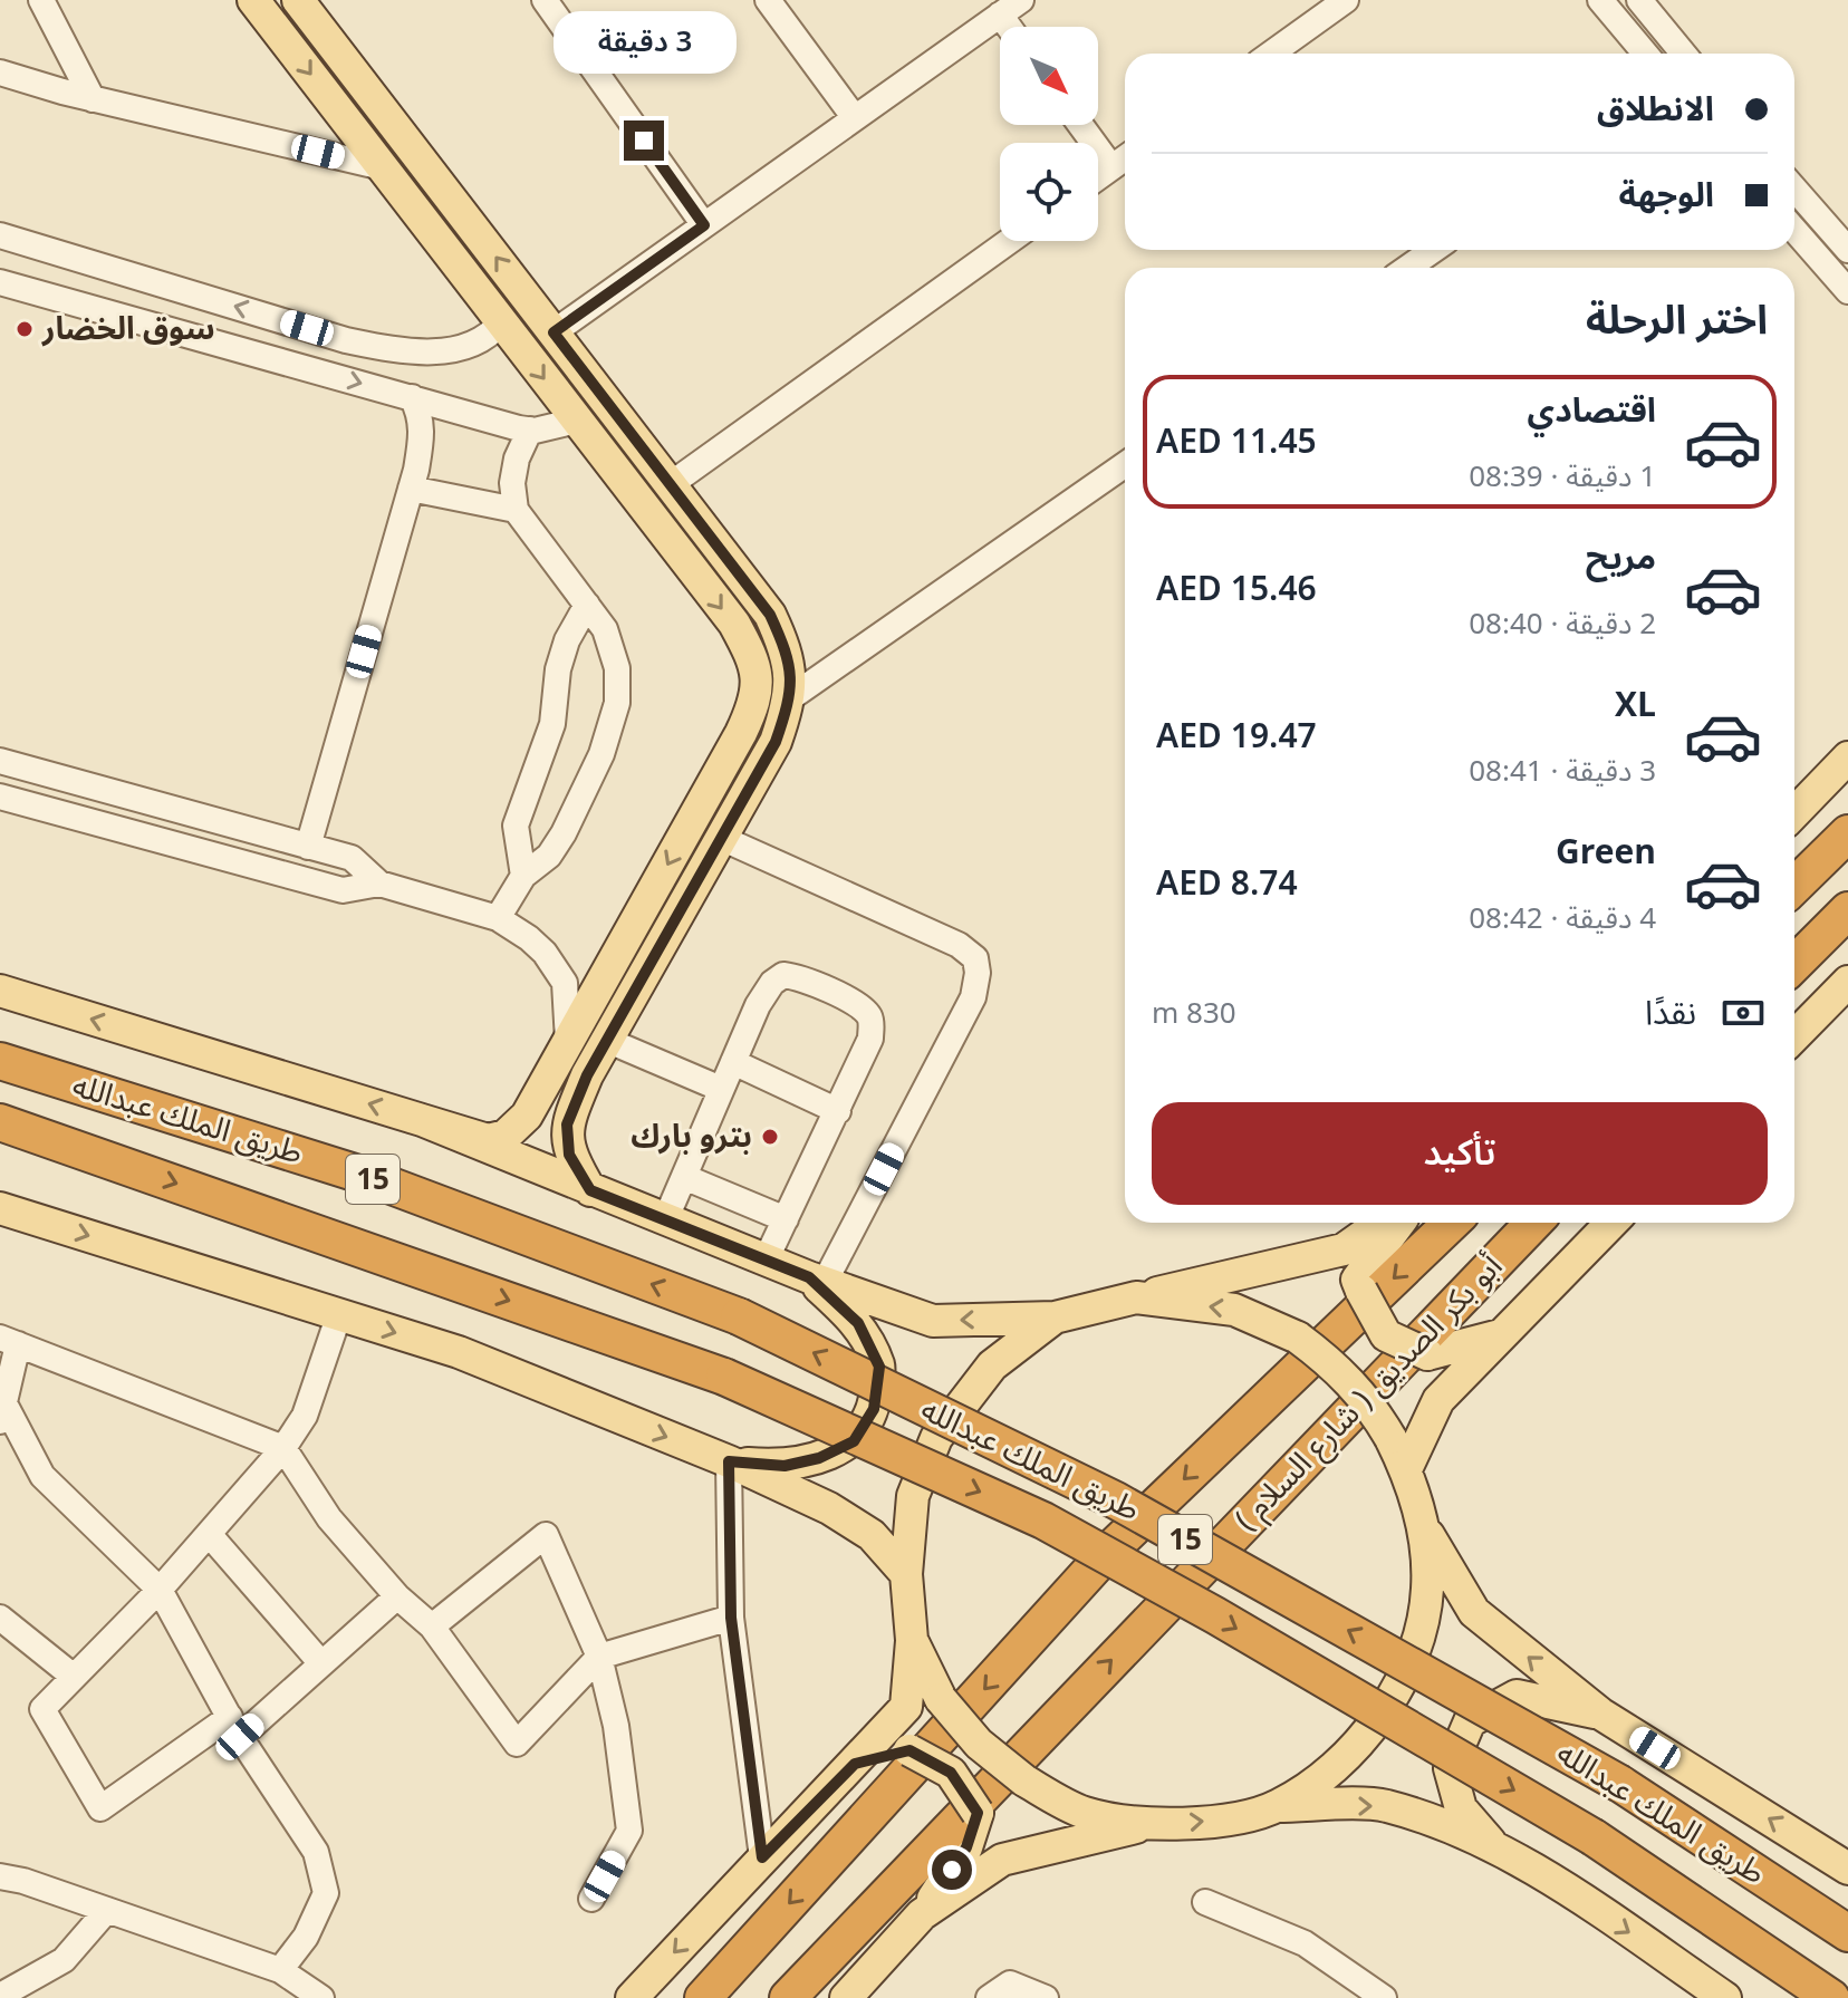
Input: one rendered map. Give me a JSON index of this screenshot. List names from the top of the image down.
{
  "streets": {
    "highway": ["طريق الملك عبدالله", "15", "( شارع السلام ) أبو بكر الصديق"]
  },
  "places": ["سوق الخضار", "بترو بارك"],
  "north": "bottom right",
  "page": {
    "bubble": "3 دقيقة",
    "banner": ["الانطلاق", "الوجهة"],
    "heading": "اختر الرحلة",
    "list": [
      {
        "name": "اقتصادي",
        "note": "1 دقيقة · 08:39",
        "value": "AED 11.45"
      },
      {
        "name": "مريح",
        "note": "2 دقيقة · 08:40",
        "value": "AED 15.46"
      },
      {
        "name": "XL",
        "note": "3 دقيقة · 08:41",
        "value": "AED 19.47"
      },
      {
        "name": "Green",
        "note": "4 دقيقة · 08:42",
        "value": "AED 8.74"
      }
    ],
    "pay": ["نقدًا", "830 m"],
    "buttons": "تأكيد"
  }
}
